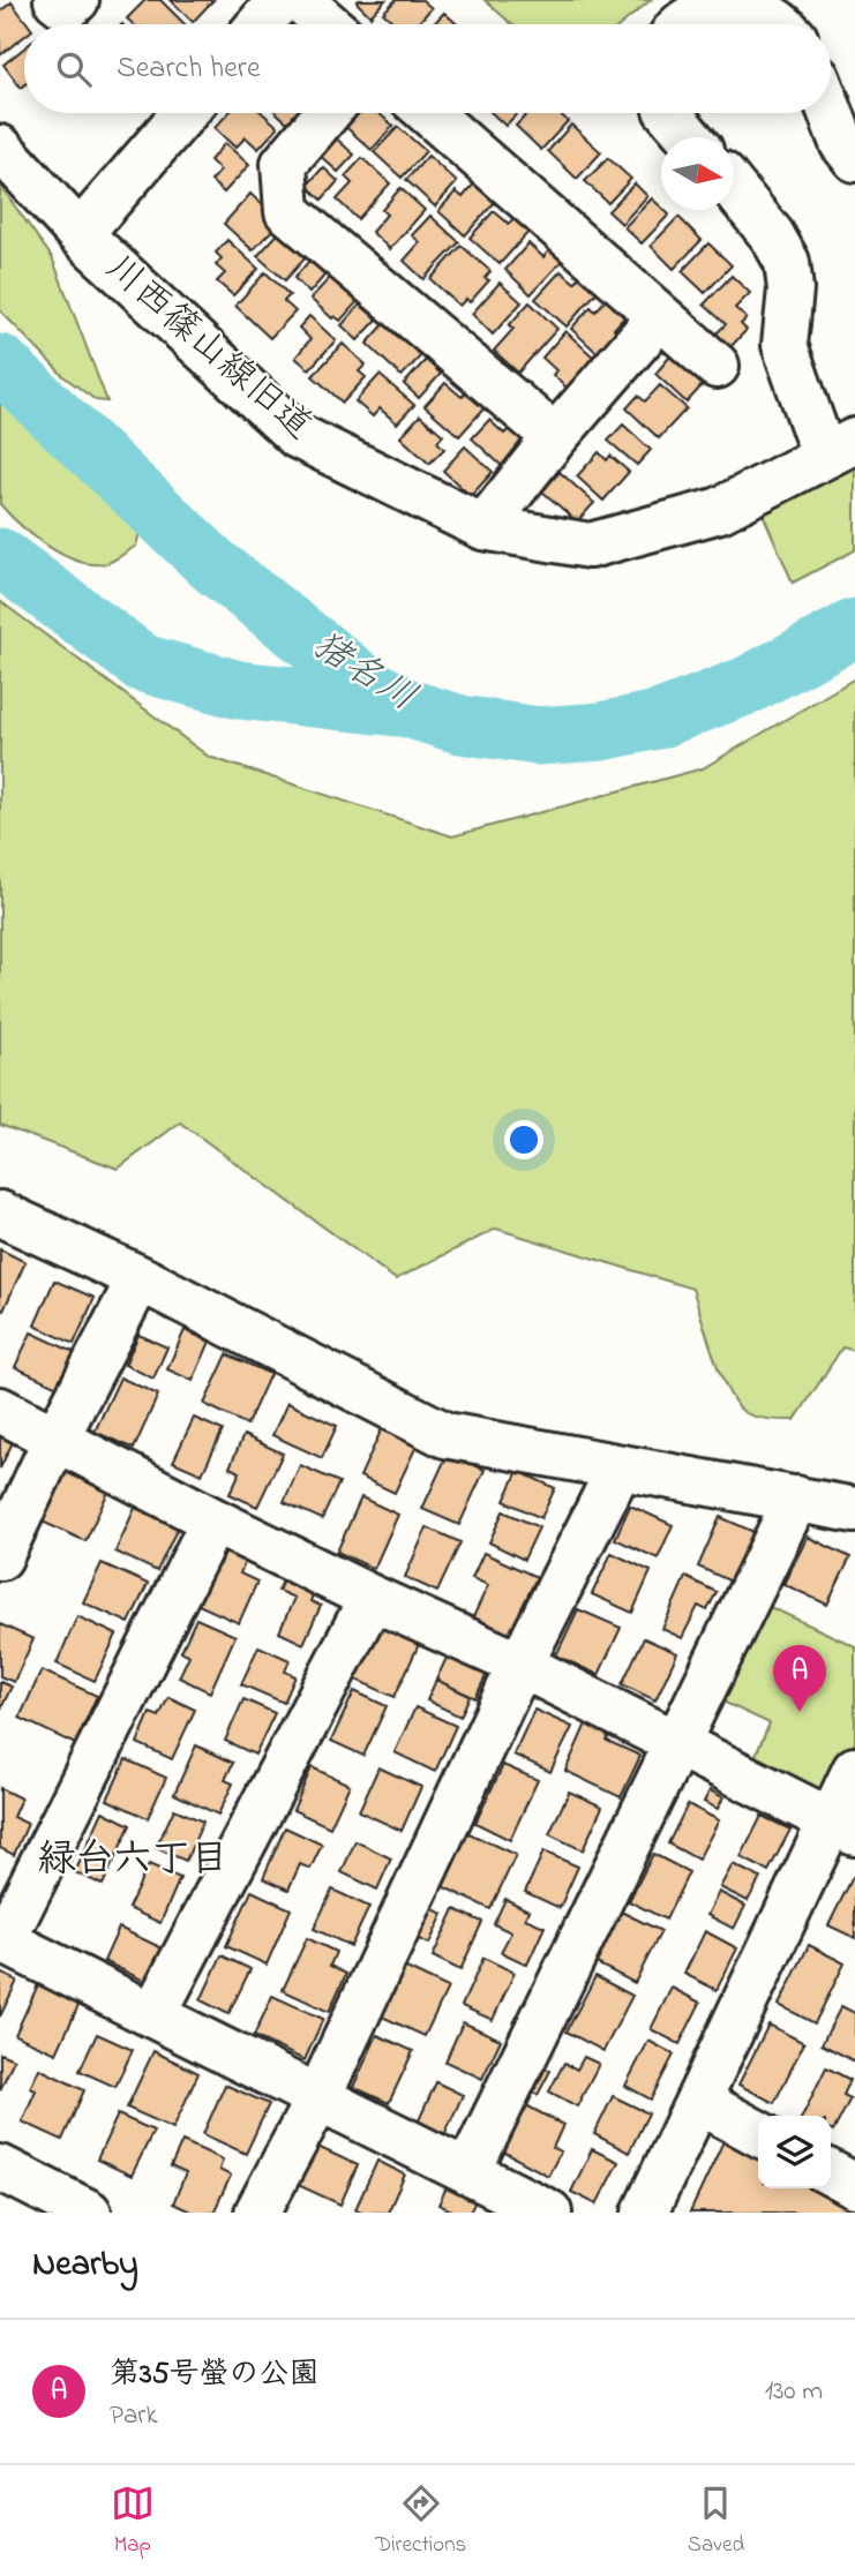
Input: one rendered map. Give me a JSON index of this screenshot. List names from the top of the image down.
{
  "streets": {
    "street": ["川西篠山線旧道"]
  },
  "districts": ["緑台六丁目"],
  "water": ["猪名川"],
  "north": "right",
  "page": {
    "search": "Search here",
    "pins": "A",
    "heading": "Nearby",
    "list": [
      {
        "mark": "A",
        "name": "第35号螢の公園",
        "note": "Park",
        "value": "130 m"
      }
    ],
    "nav": ["Map", "Directions", "Saved"]
  }
}
